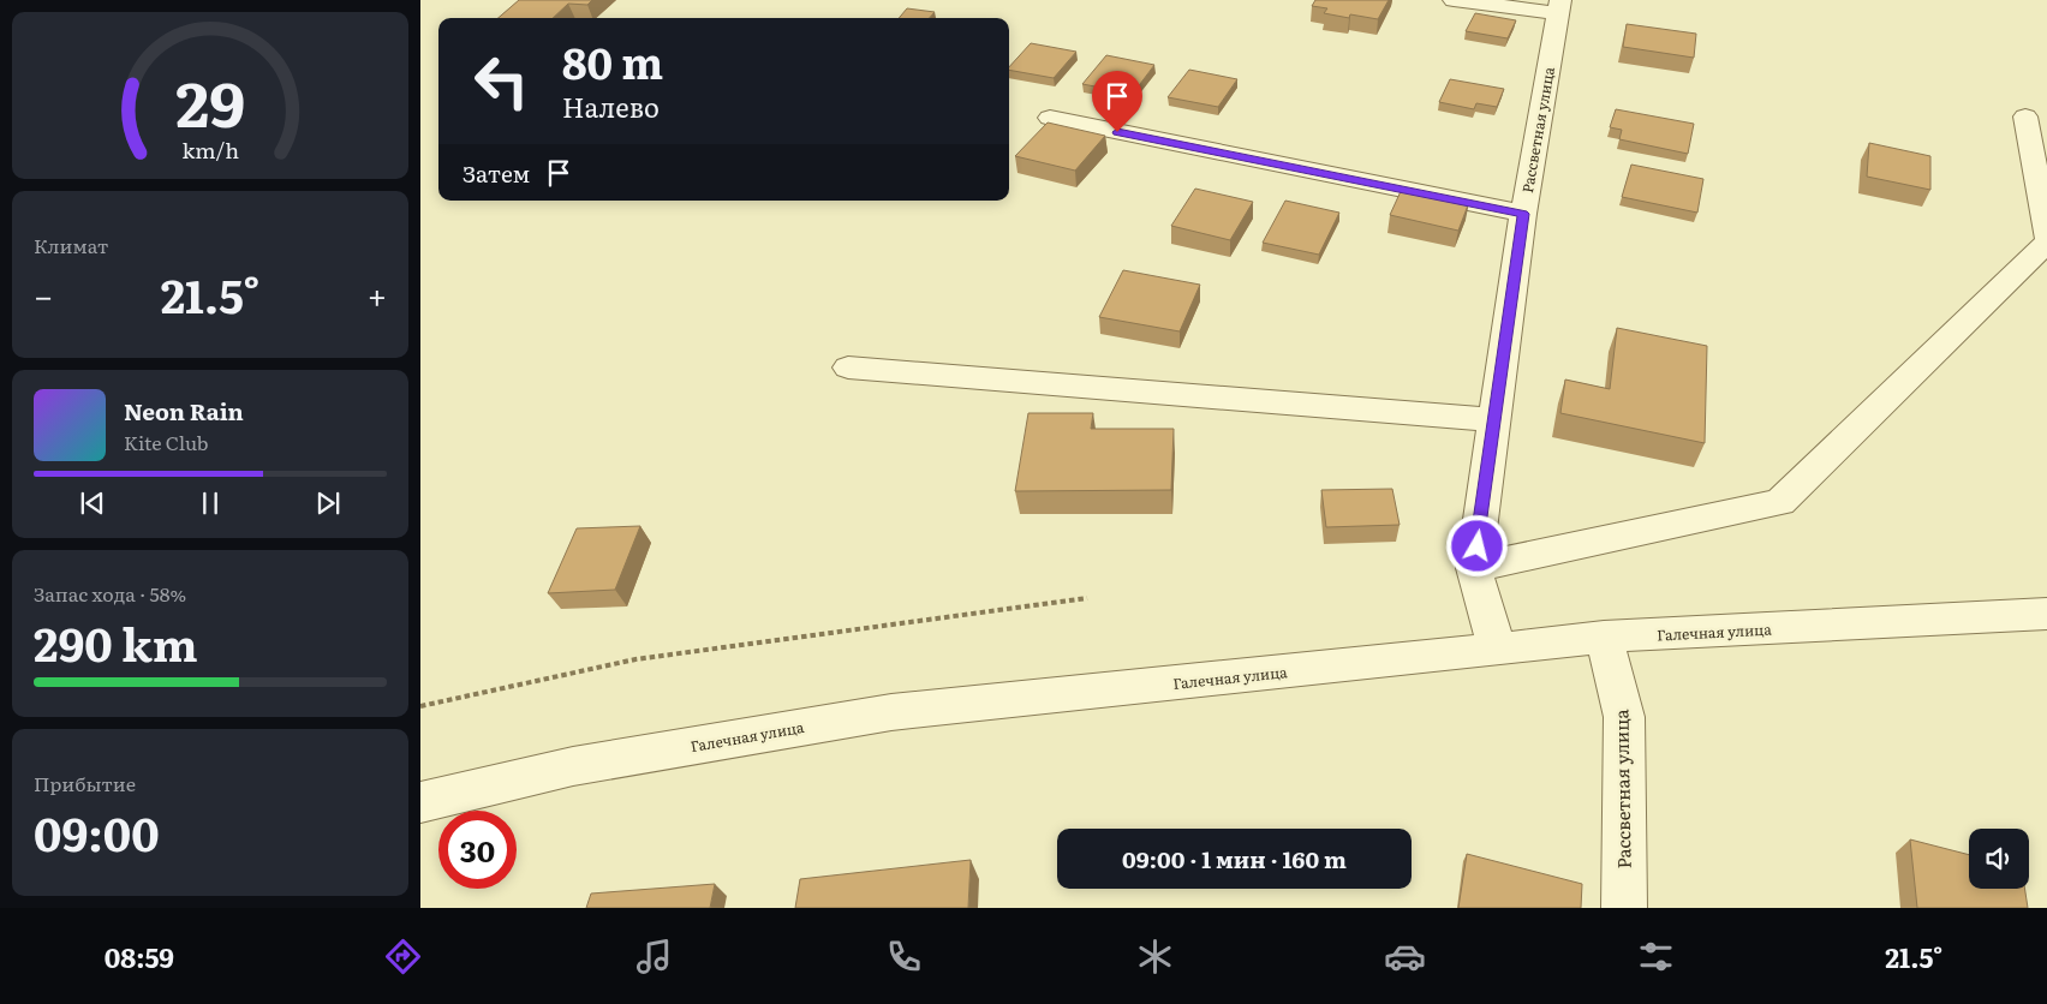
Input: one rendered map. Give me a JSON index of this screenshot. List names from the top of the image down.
{
  "streets": {
    "street": ["Рассветная улица", "Галечная улица"]
  },
  "crossings": [
    ["Рассветная улица", "Галечная улица"]
  ],
  "page": {
    "turn": ["80 m", "Налево"],
    "then": "Затем",
    "tile": [
      "Климат",
      ["Запас хода · 58%", "290 km"],
      ["Прибытие", "09:00"]
    ],
    "heat": ["−", "21.5°", "+"],
    "song": ["Neon Rain", "Kite Club"],
    "limit": "30",
    "trip": "09:00 · 1 мин · 160 m",
    "tabs": ["08:59", "21.5°"],
    "gauge": ["29", "km/h"]
  }
}
